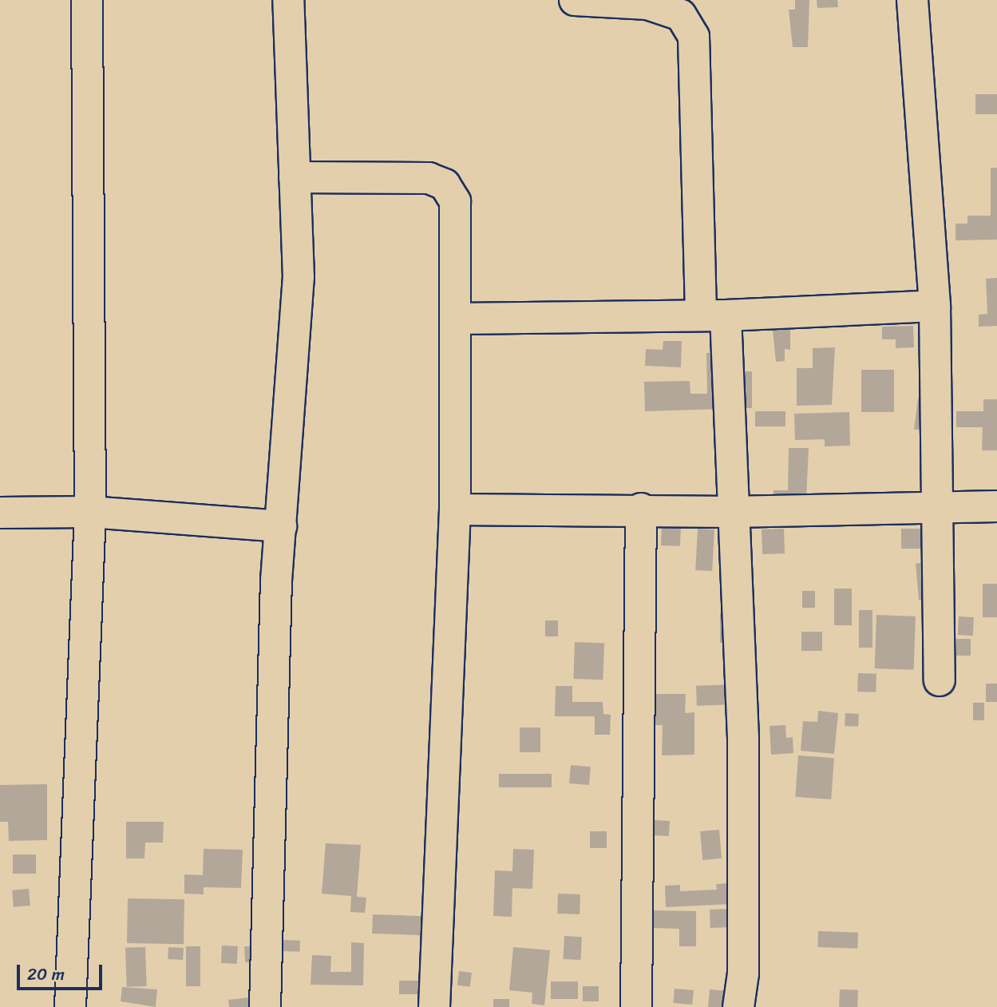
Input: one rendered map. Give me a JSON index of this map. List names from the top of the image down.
{
  "scale_bar": "20 m"
}
